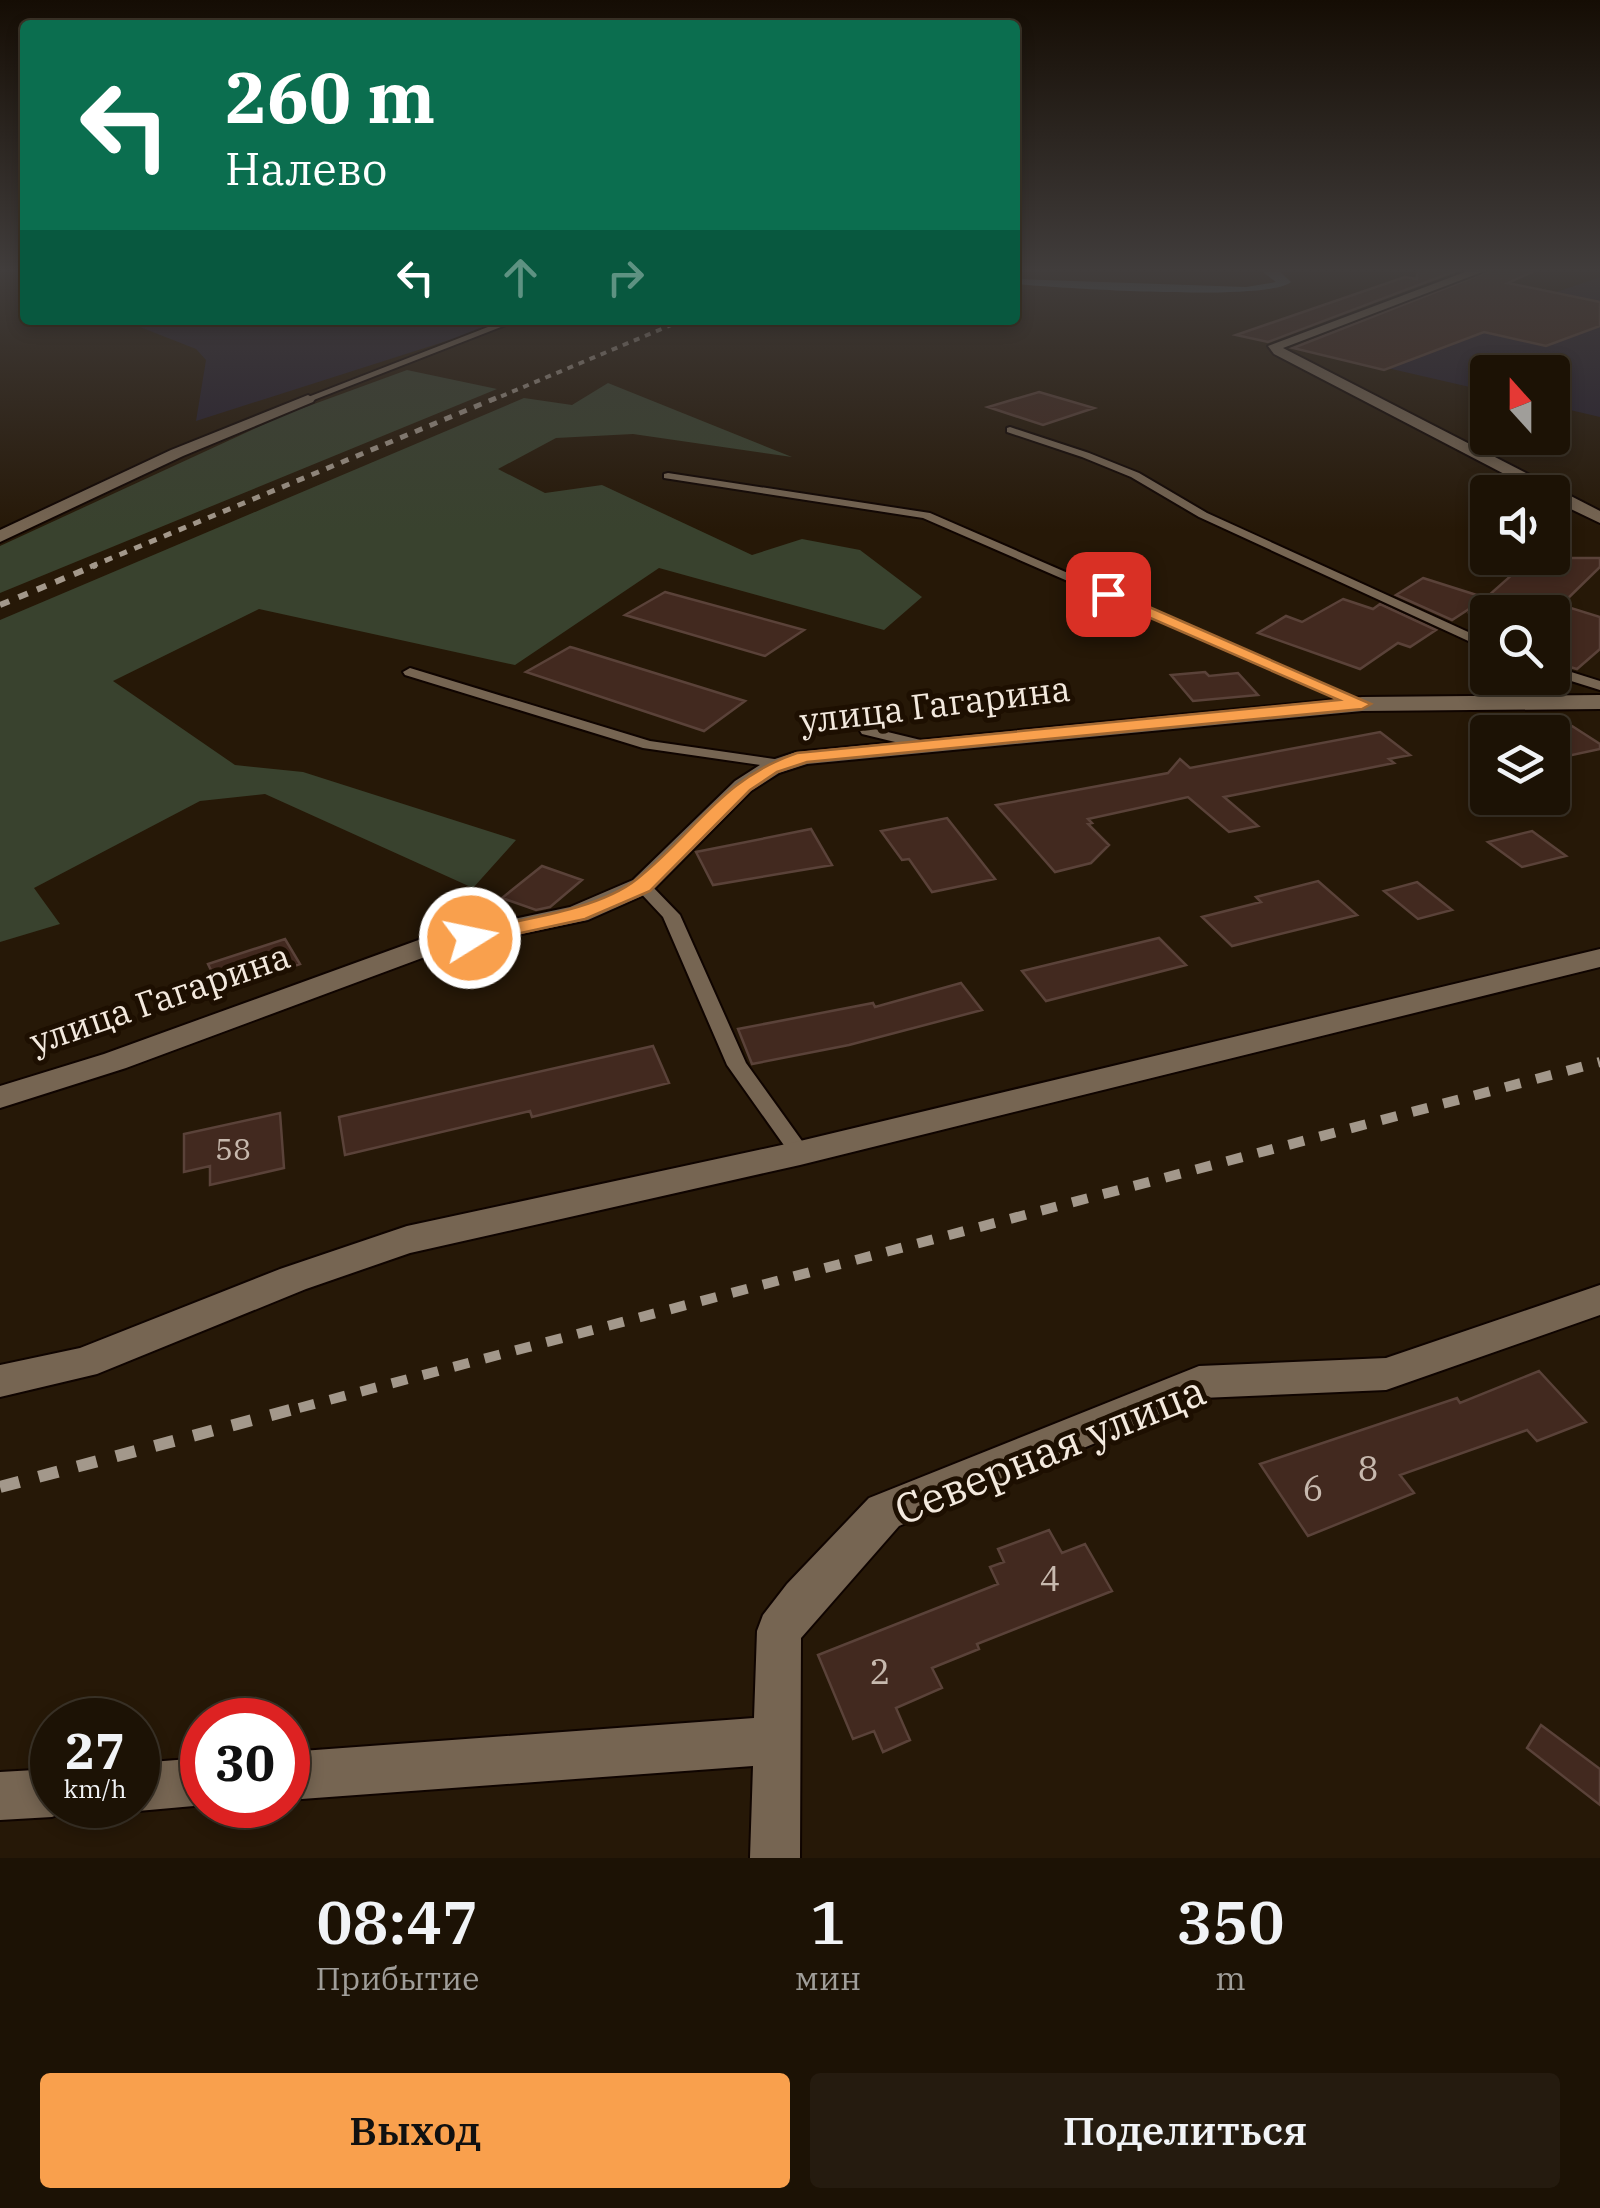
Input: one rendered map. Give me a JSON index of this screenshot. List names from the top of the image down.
{
  "streets": {
    "street": ["улица Гагарина", "Северная улица"]
  },
  "house_numbers": [
    "58",
    "8",
    "6",
    "4",
    "2"
  ],
  "north": "top",
  "page": {
    "turn": ["260 m", "Налево"],
    "speed": "27 km/h",
    "limit": "30",
    "eta": [
      "08:47",
      "Прибытие",
      "1",
      "мин",
      "350",
      "m"
    ],
    "buttons": ["Выход", "Поделиться"]
  }
}
